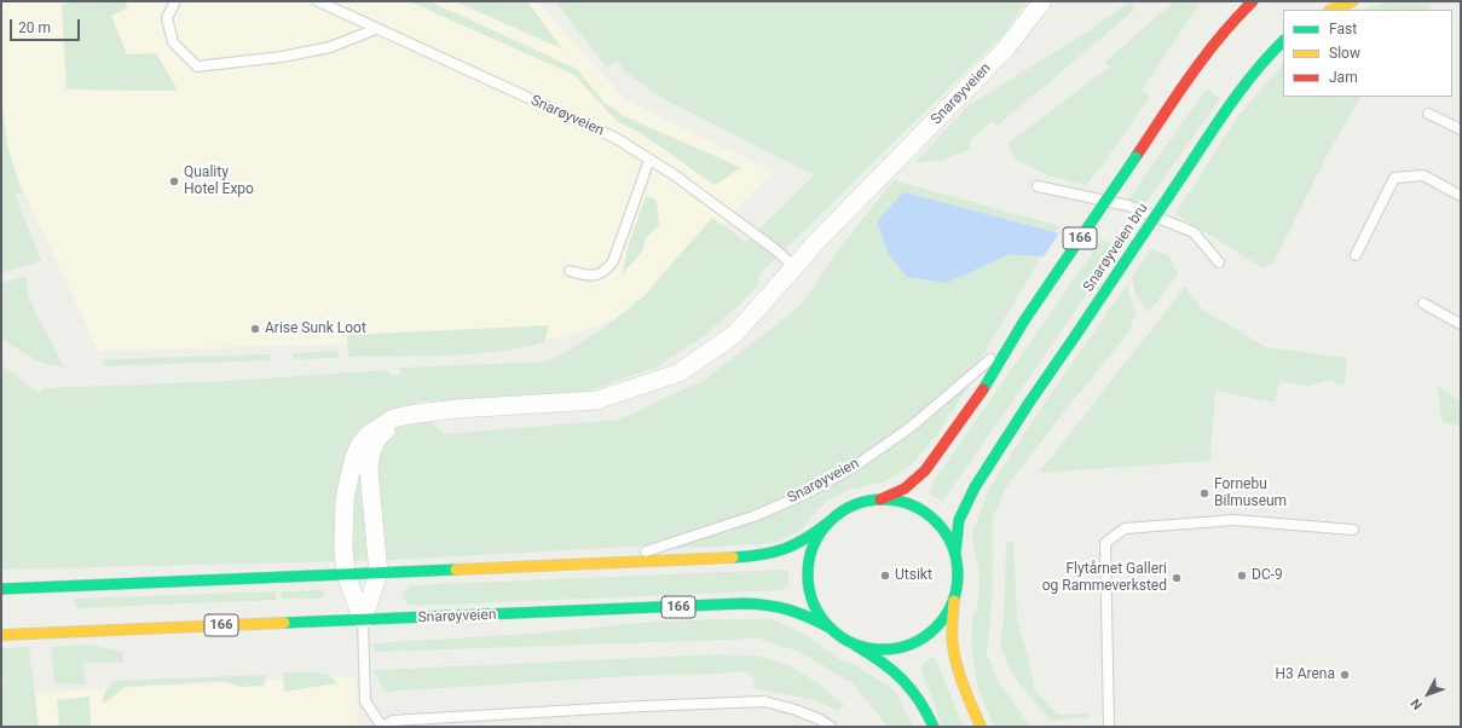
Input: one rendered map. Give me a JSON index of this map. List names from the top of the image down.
{
  "streets": {
    "main road": ["Snarøyveien", "166", "Snarøyveien bru"]
  },
  "crossings": [
    ["Snarøyveien", "166"],
    ["Snarøyveien", "Snarøyveien bru"],
    ["166", "Snarøyveien bru"]
  ],
  "places": [
    "Quality Hotel Expo",
    "Arise Sunk Loot",
    "Fornebu Bilmuseum",
    "Utsikt",
    "DC‑9",
    "Flytårnet Galleri og Rammeverksted",
    "H3 Arena"
  ],
  "legend": ["Fast", "Slow", "Jam"],
  "scale_bar": "20 m",
  "north": "bottom left"
}
